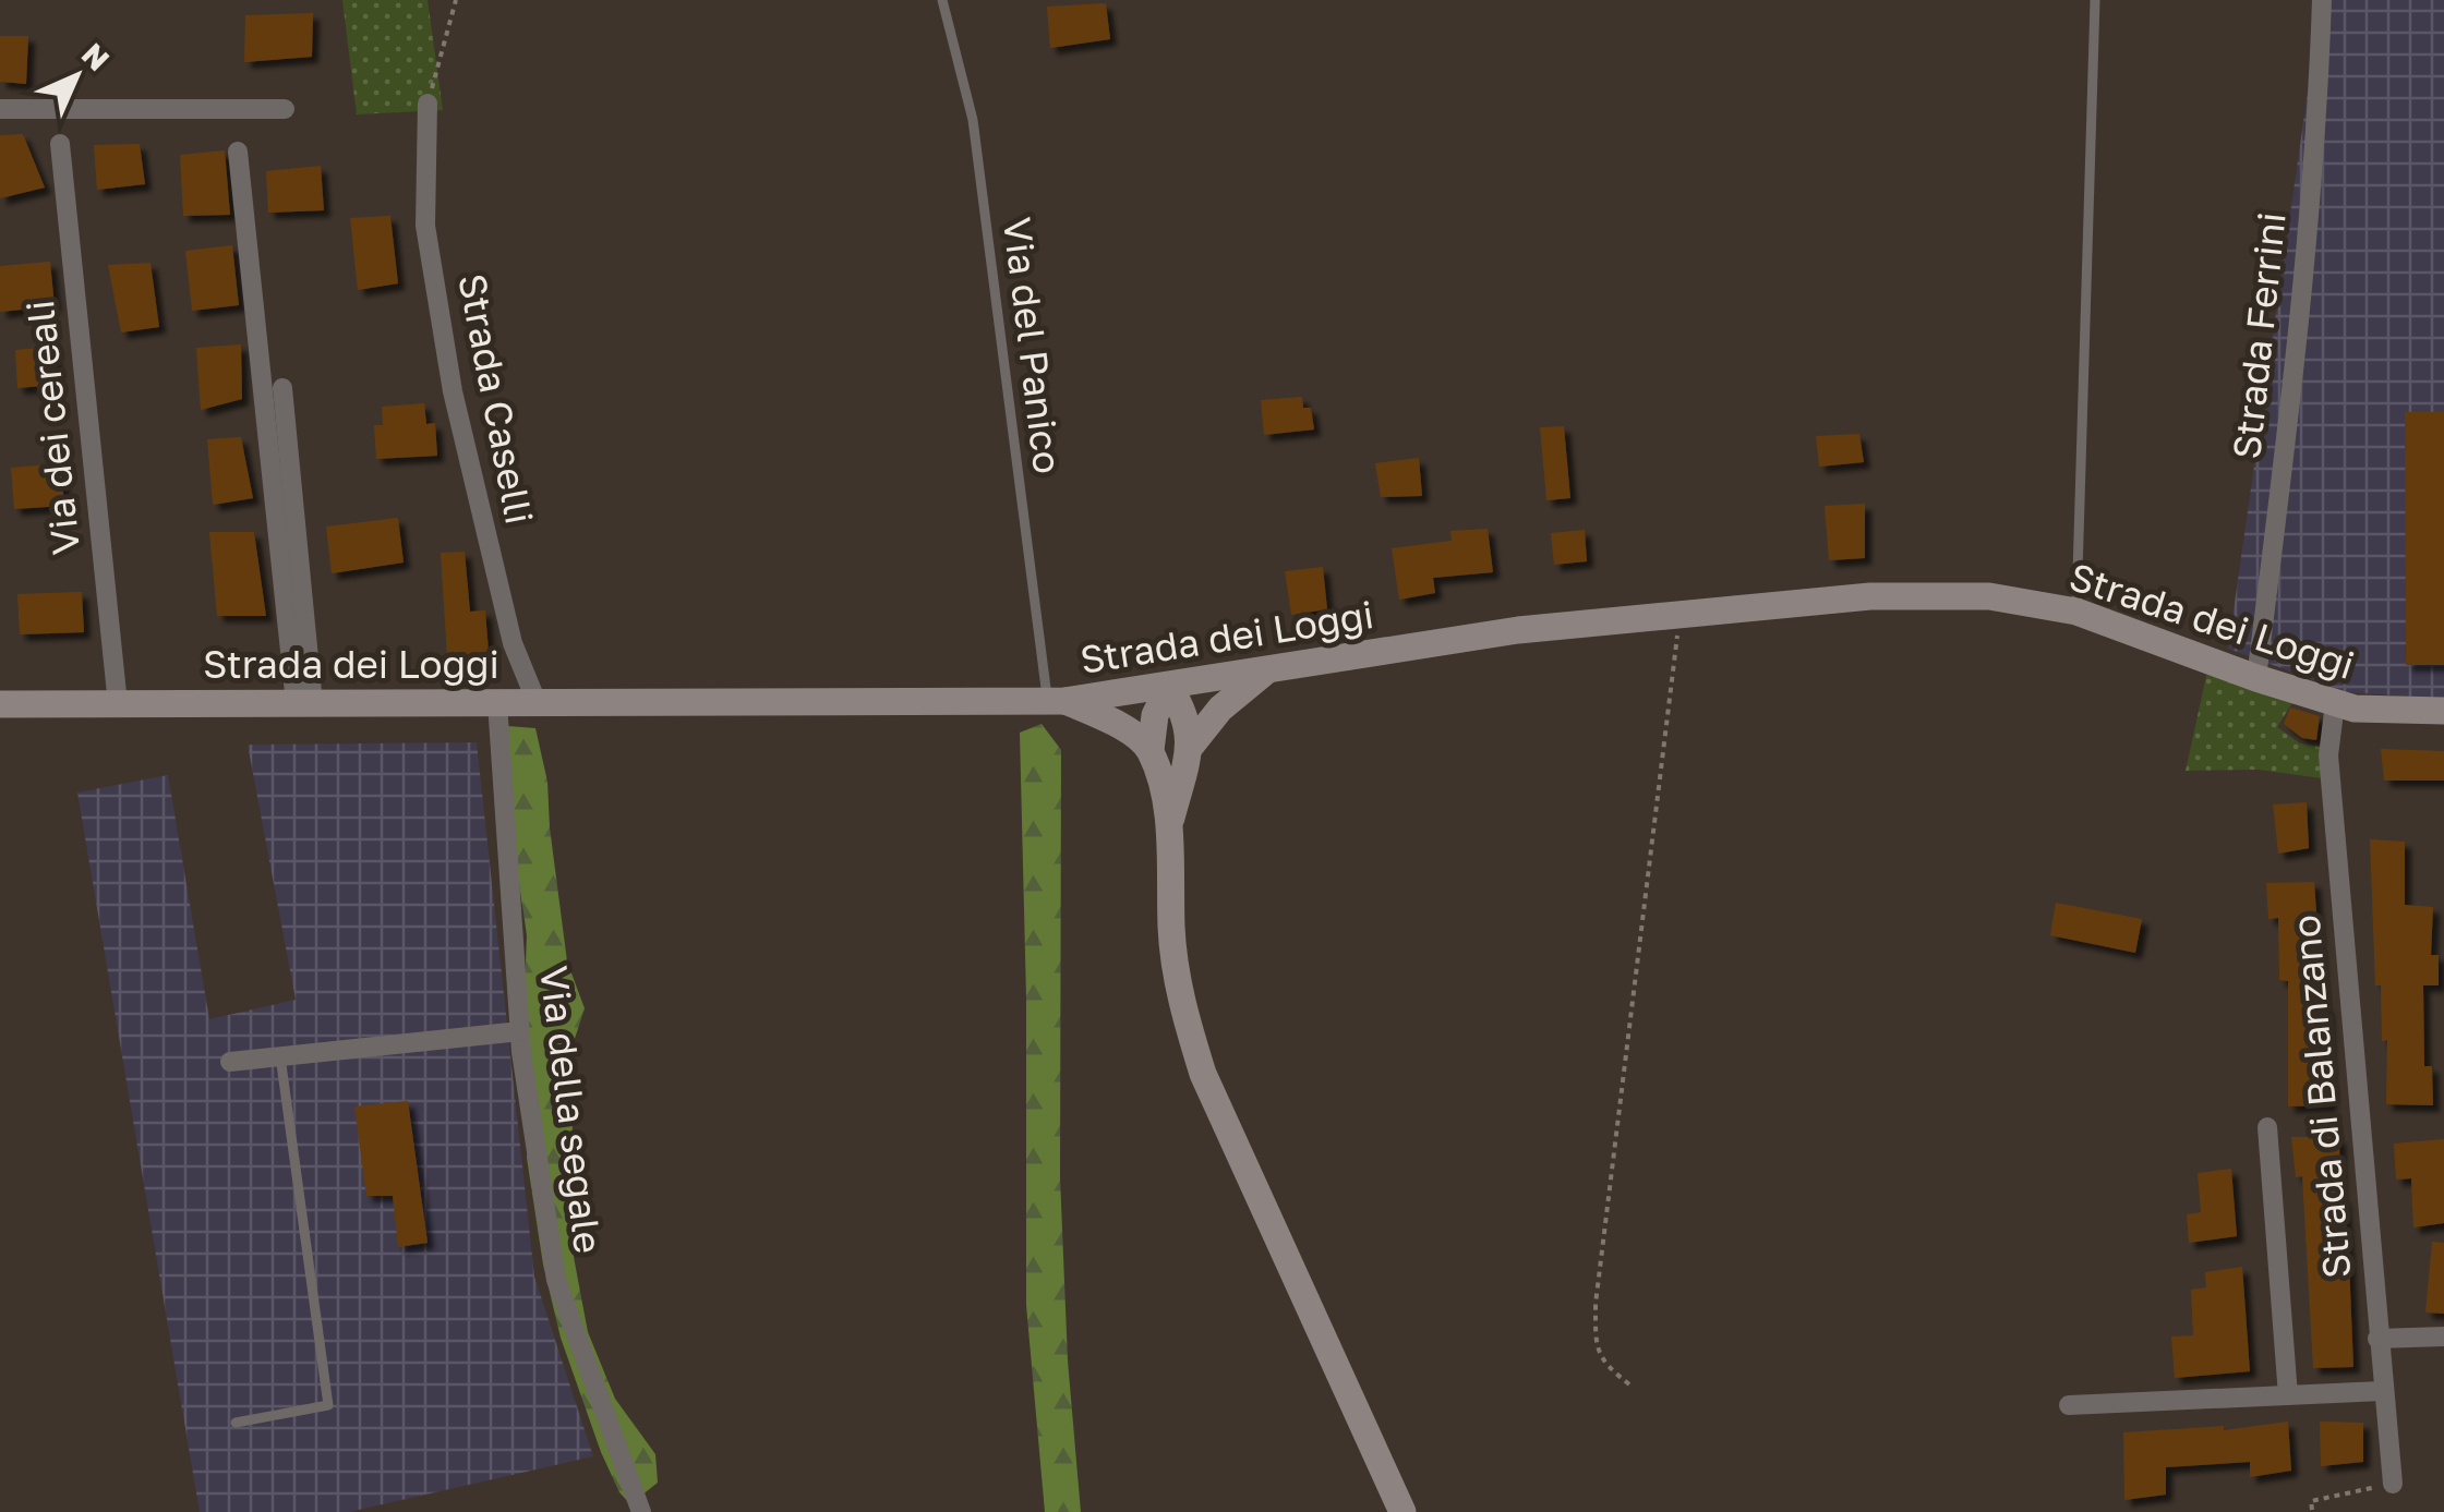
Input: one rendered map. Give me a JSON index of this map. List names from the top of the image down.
{
  "streets": {
    "street": [
      "Strada Ferrini",
      "Strada Caselli",
      "Via dei cereali",
      "Strada dei Loggi",
      "Strada di Balanzano",
      "Via della segale"
    ],
    "lane": ["Via del Panico"]
  },
  "crossings": [
    ["Strada Ferrini", "Strada dei Loggi"],
    ["Via del Panico", "Strada dei Loggi"],
    ["Strada Caselli", "Strada dei Loggi"],
    ["Via dei cereali", "Strada dei Loggi"],
    ["Strada dei Loggi", "Strada di Balanzano"],
    ["Strada dei Loggi", "Via della segale"]
  ],
  "north": "top right"
}
